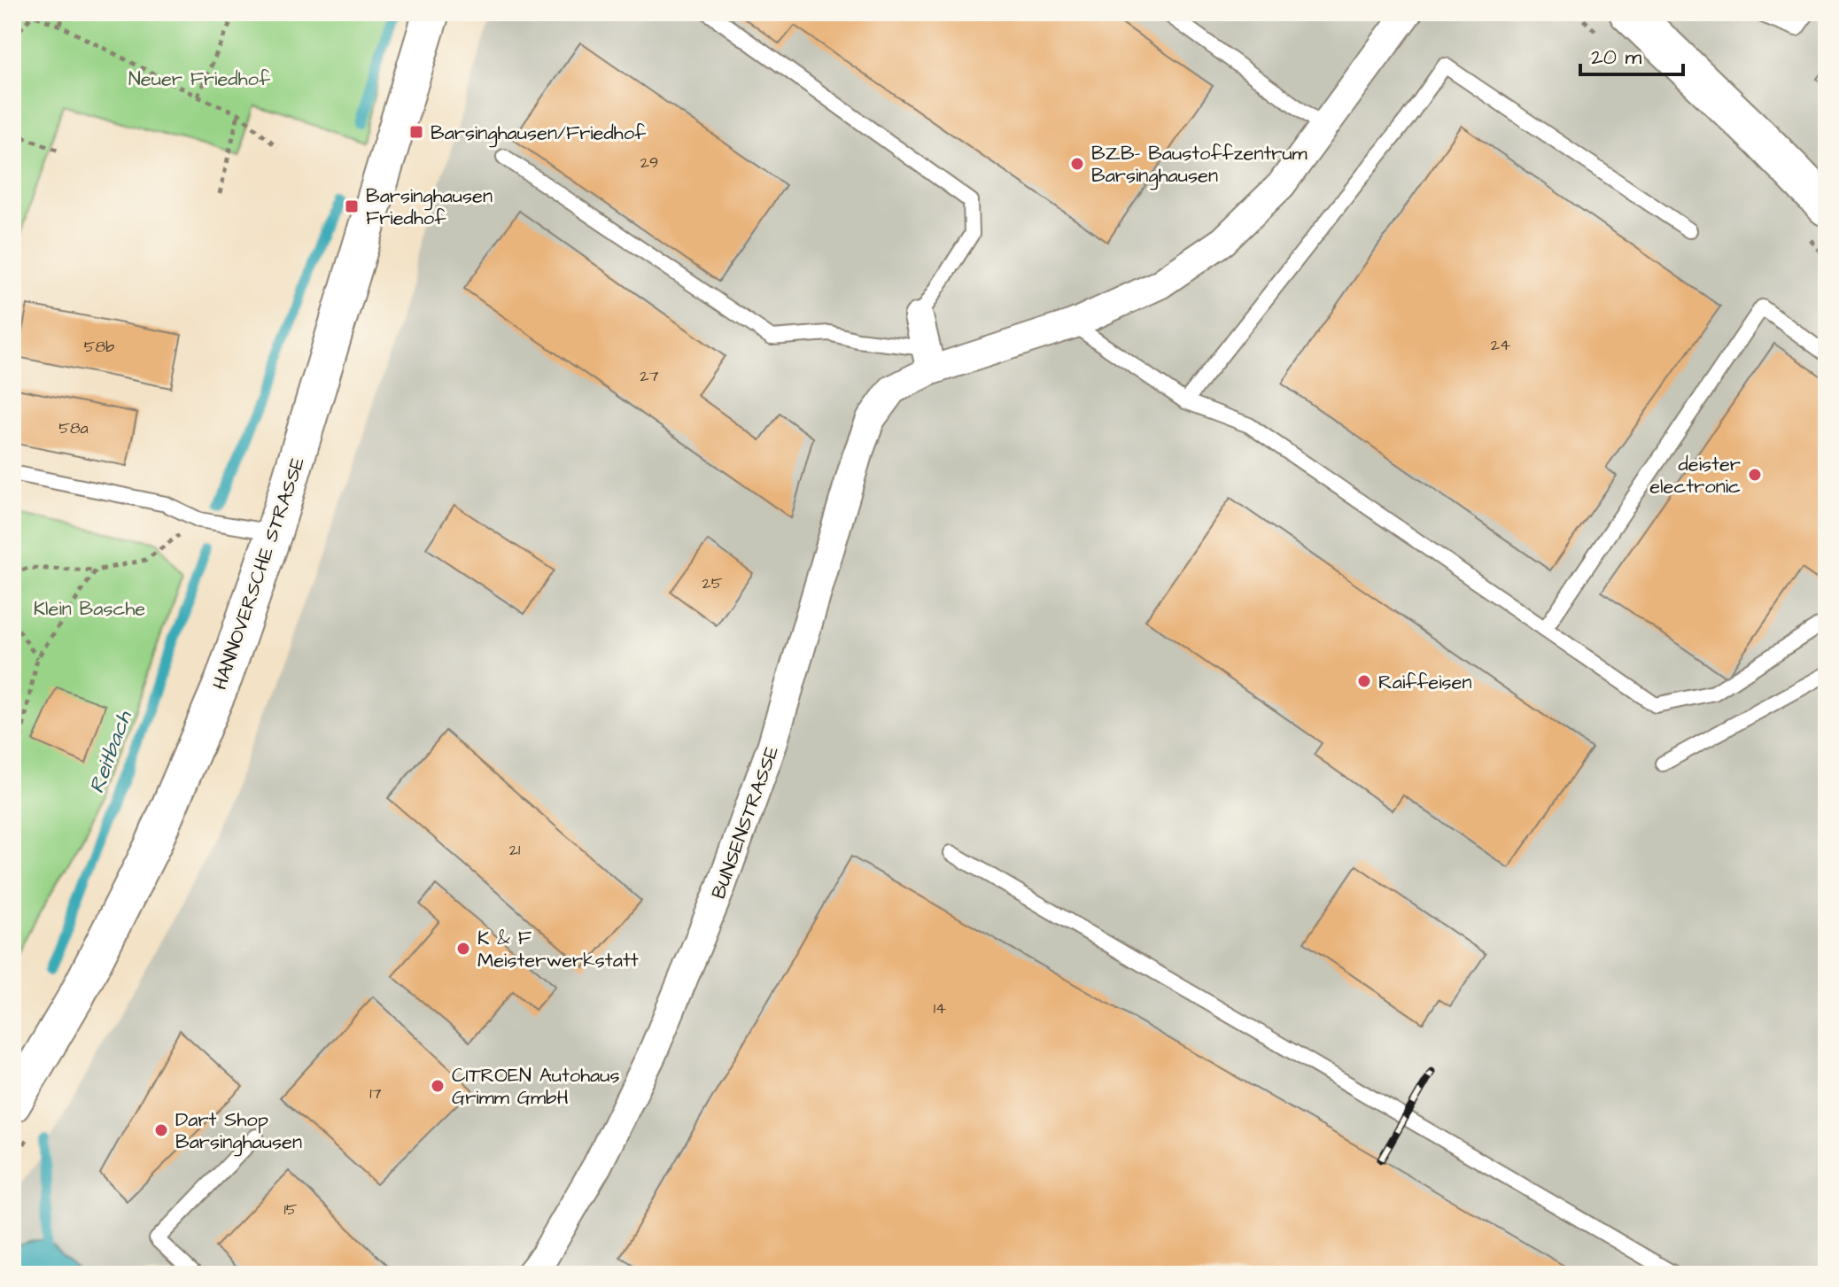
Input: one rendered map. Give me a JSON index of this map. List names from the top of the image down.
{
  "streets": {
    "street": ["HANNOVERSCHE STRASSE", "BUNSENSTRASSE"]
  },
  "water": ["Reitbach"],
  "parks": ["Neuer Friedhof", "Klein Basche"],
  "places": {
    "transit": ["Barsinghausen/Friedhof", "Barsinghausen Friedhof"],
    "other": [
      "BZB- Baustoffzentrum Barsinghausen",
      "deister electronic",
      "Raiffeisen",
      "K & F Meisterwerkstatt",
      "CITROEN Autohaus Grimm GmbH",
      "Dart Shop Barsinghausen"
    ]
  },
  "house_numbers": [
    "29",
    "24",
    "58b",
    "27",
    "58a",
    "25",
    "21",
    "14",
    "17",
    "15"
  ],
  "scale_bar": "20 m"
}
